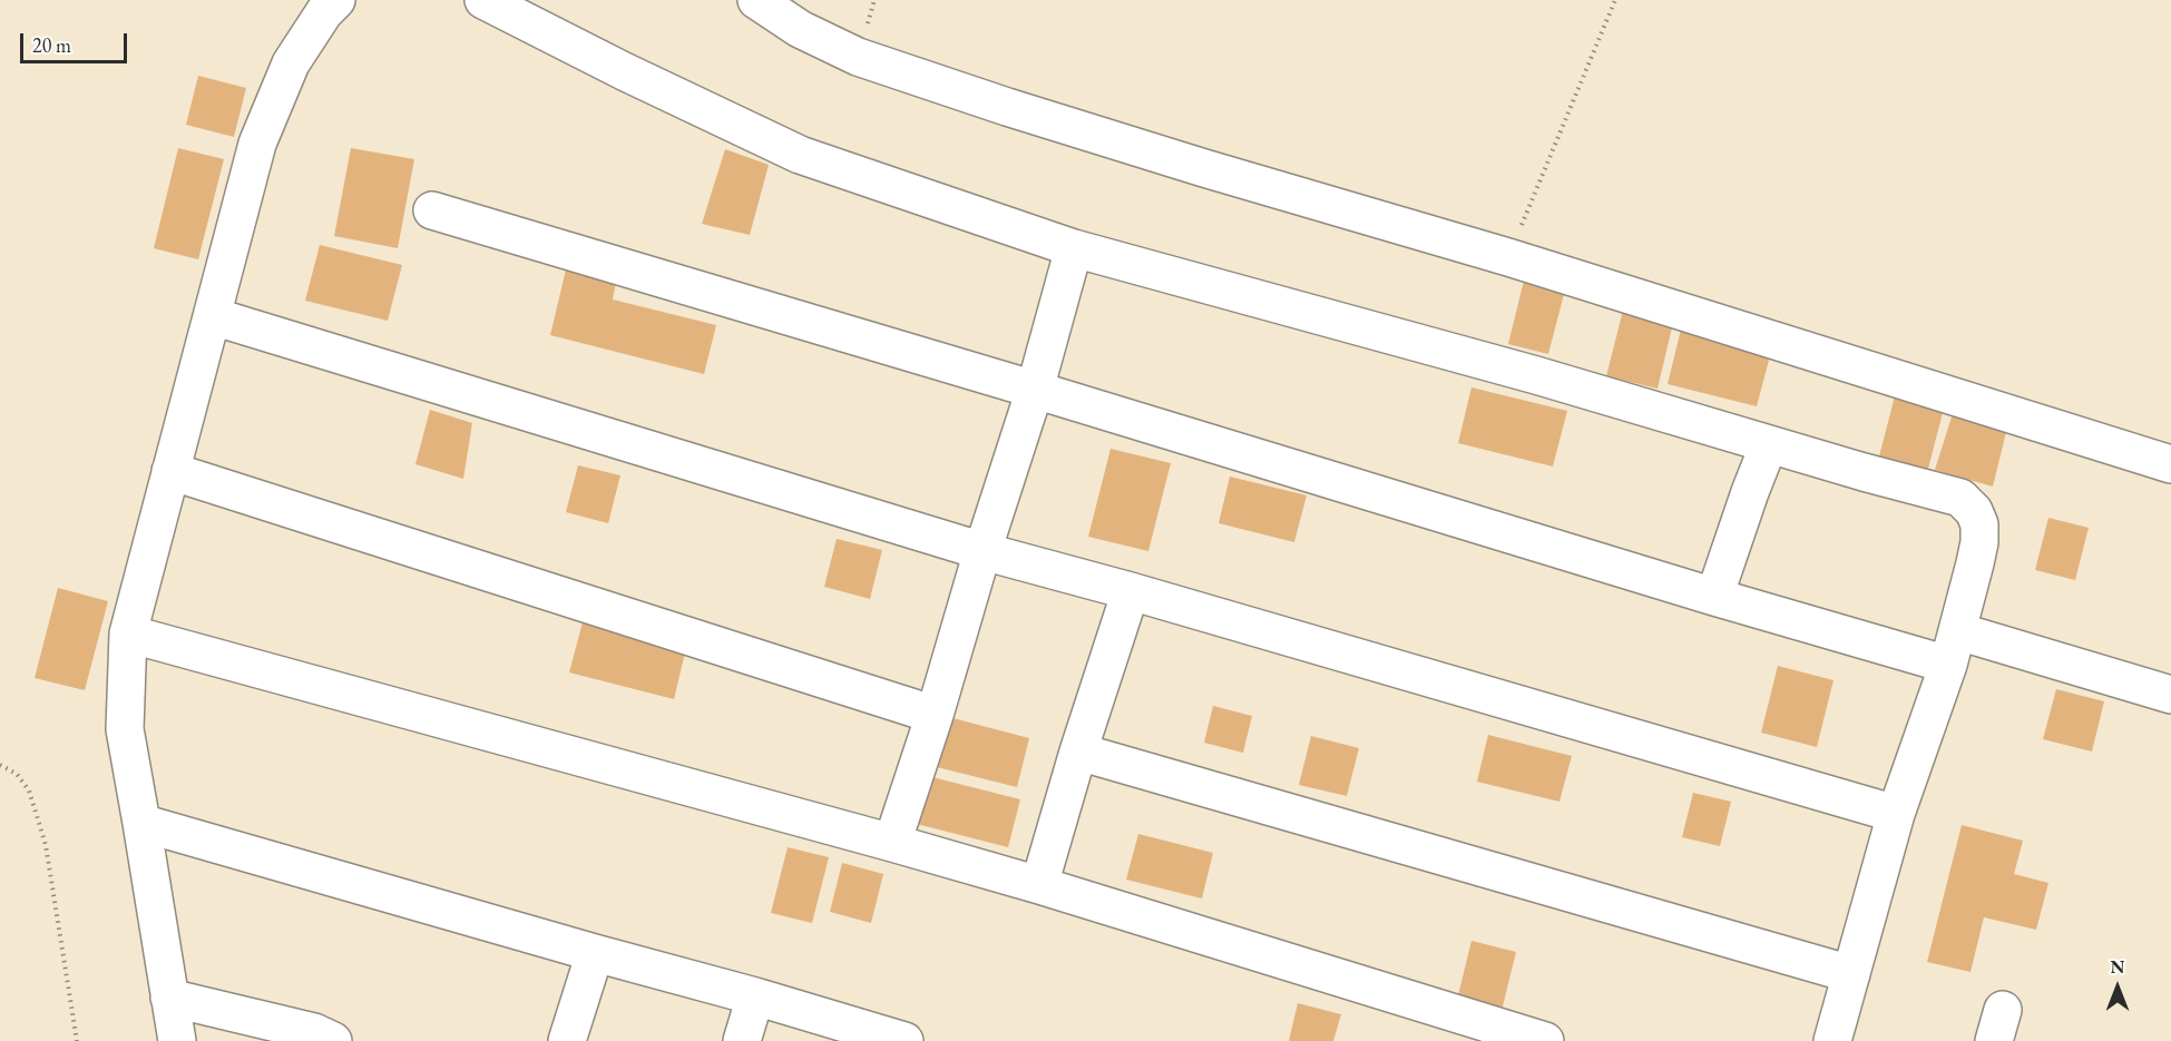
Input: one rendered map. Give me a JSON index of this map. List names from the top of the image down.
{
  "scale_bar": "20 m",
  "north": "top"
}
